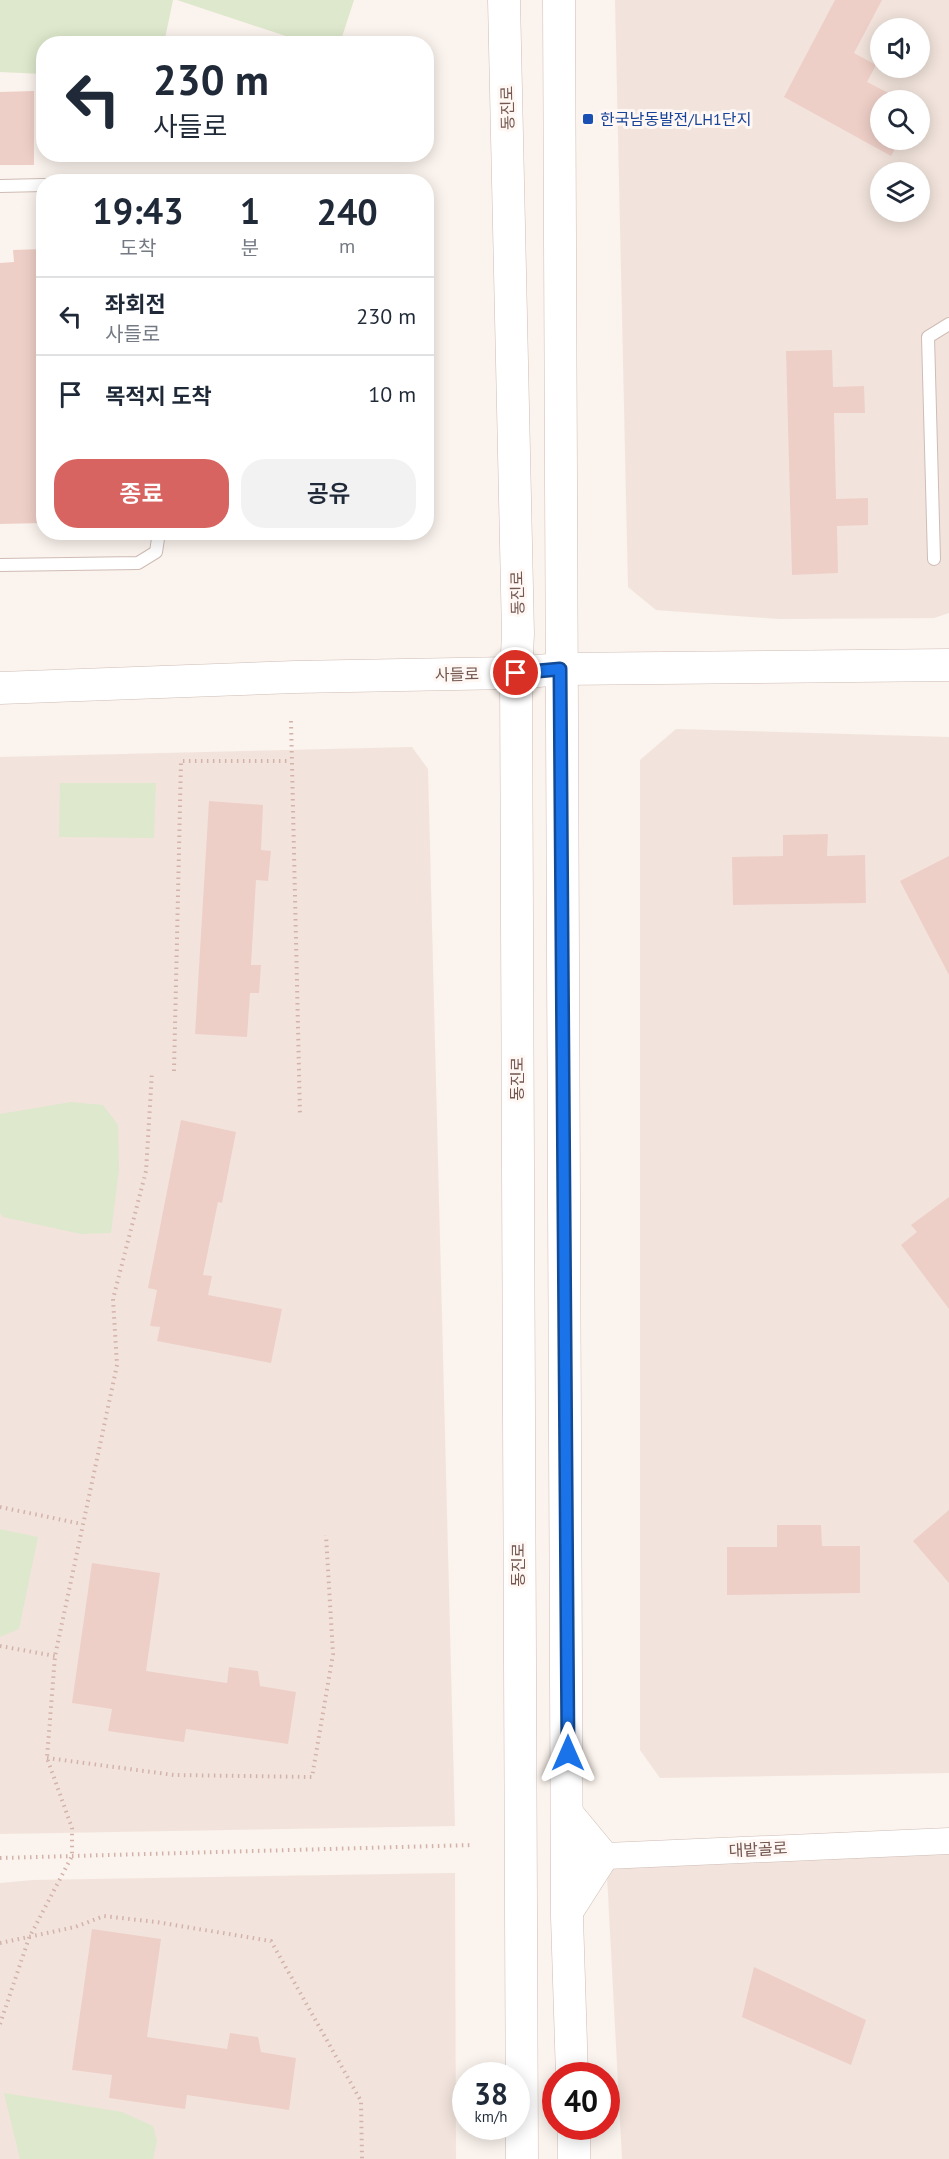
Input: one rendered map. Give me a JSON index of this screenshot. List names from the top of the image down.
{
  "streets": {
    "street": ["동진로", "사들로", "대밭골로"]
  },
  "crossings": [
    ["동진로", "사들로"]
  ],
  "places": {
    "transit": ["한국남동발전/LH1단지"]
  },
  "page": {
    "turn": ["230 m", "사들로"],
    "eta": [
      "19:43",
      "도착",
      "1",
      "분",
      "240",
      "m"
    ],
    "list": [
      {
        "name": "좌회전",
        "note": "사들로",
        "value": "230 m"
      },
      {
        "name": "목적지 도착",
        "value": "10 m"
      }
    ],
    "buttons": ["종료", "공유"],
    "speed": "38 km/h",
    "limit": "40"
  }
}
